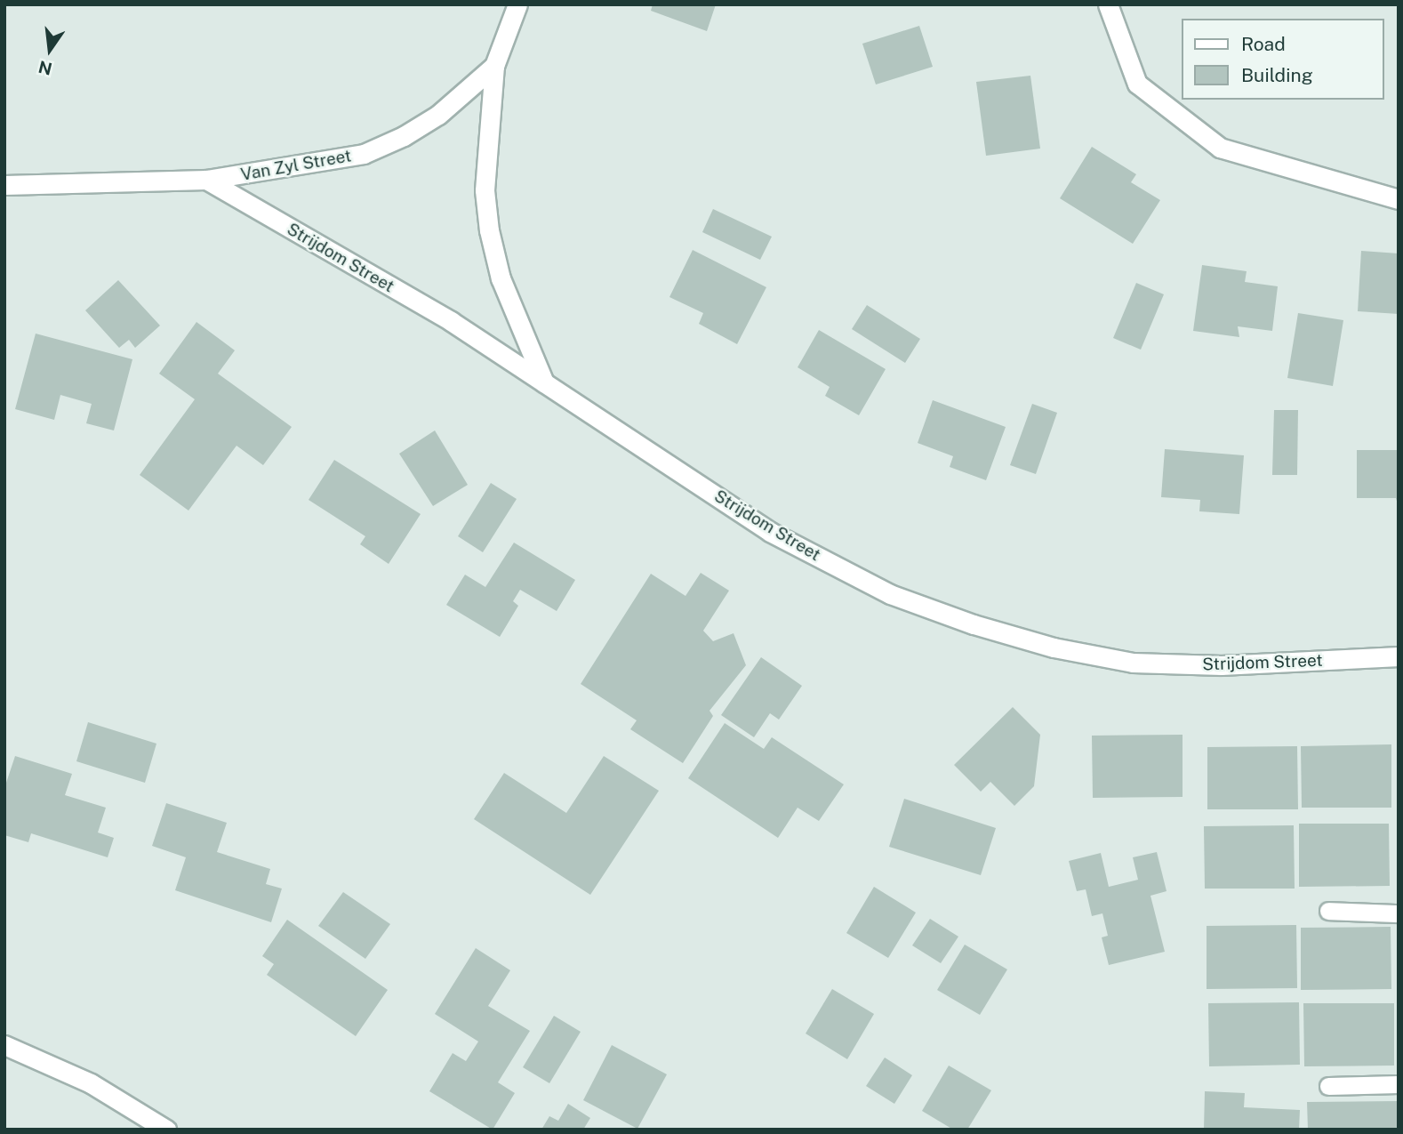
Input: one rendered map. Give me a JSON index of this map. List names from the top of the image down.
{
  "streets": {
    "street": ["Van Zyl Street", "Strijdom Street"]
  },
  "crossings": [
    ["Van Zyl Street", "Strijdom Street"]
  ],
  "legend": ["Road", "Building"],
  "north": "bottom"
}
